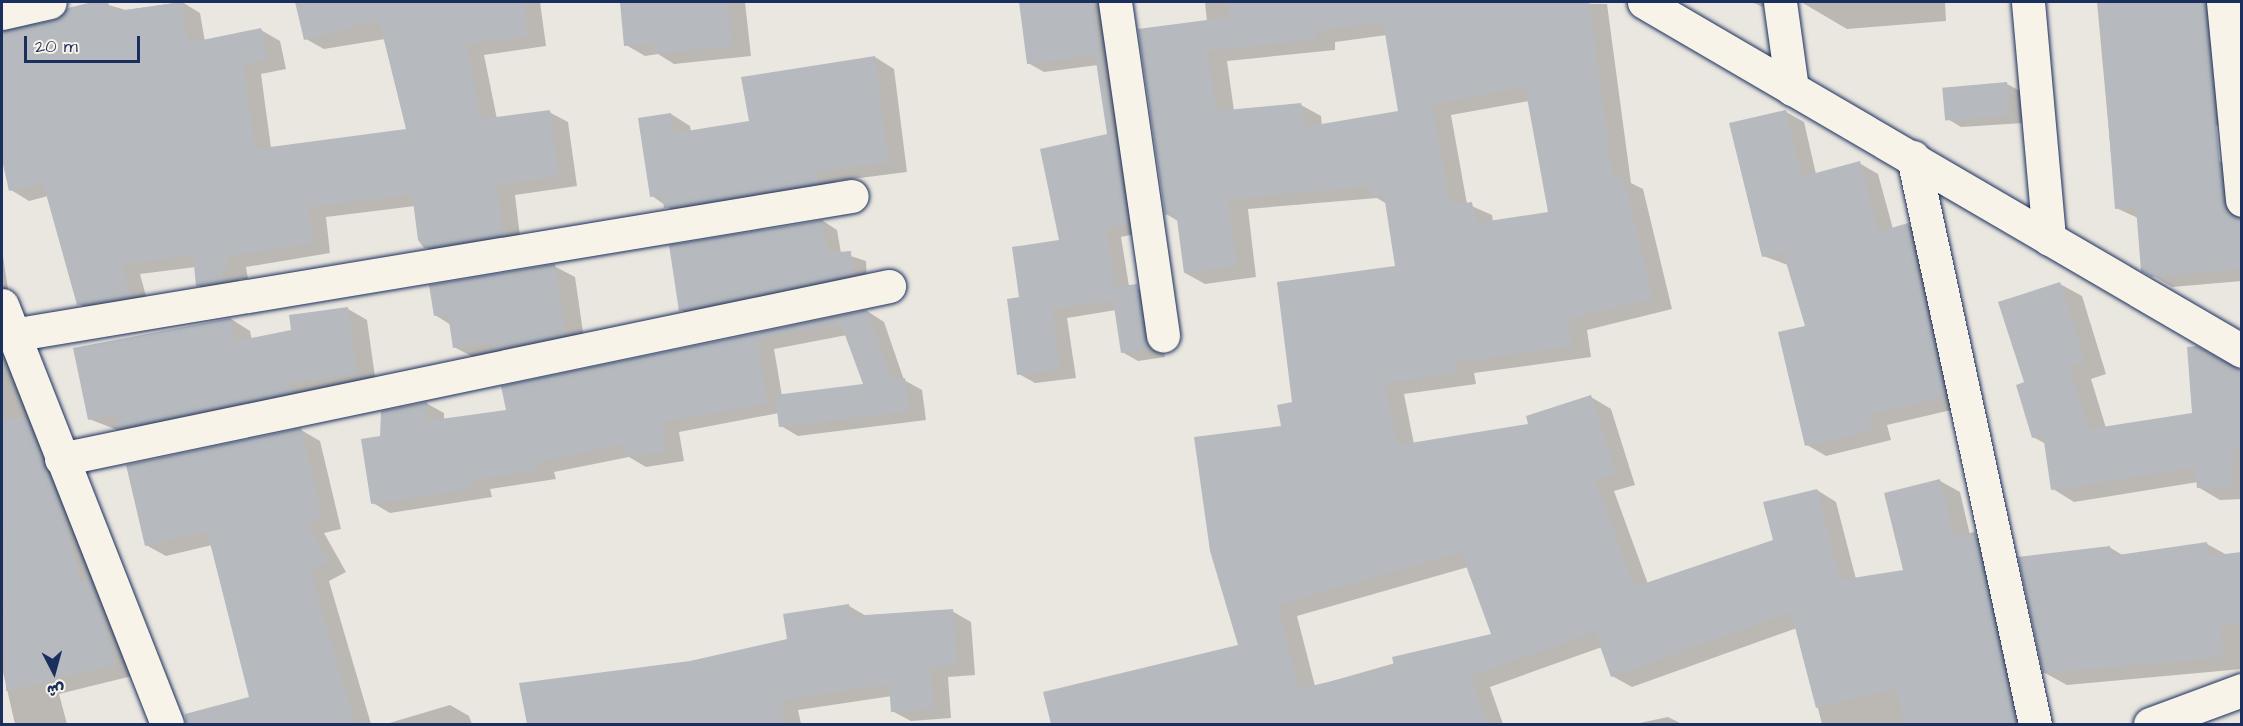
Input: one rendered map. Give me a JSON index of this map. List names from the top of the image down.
{
  "scale_bar": "20 m",
  "north": "bottom"
}
